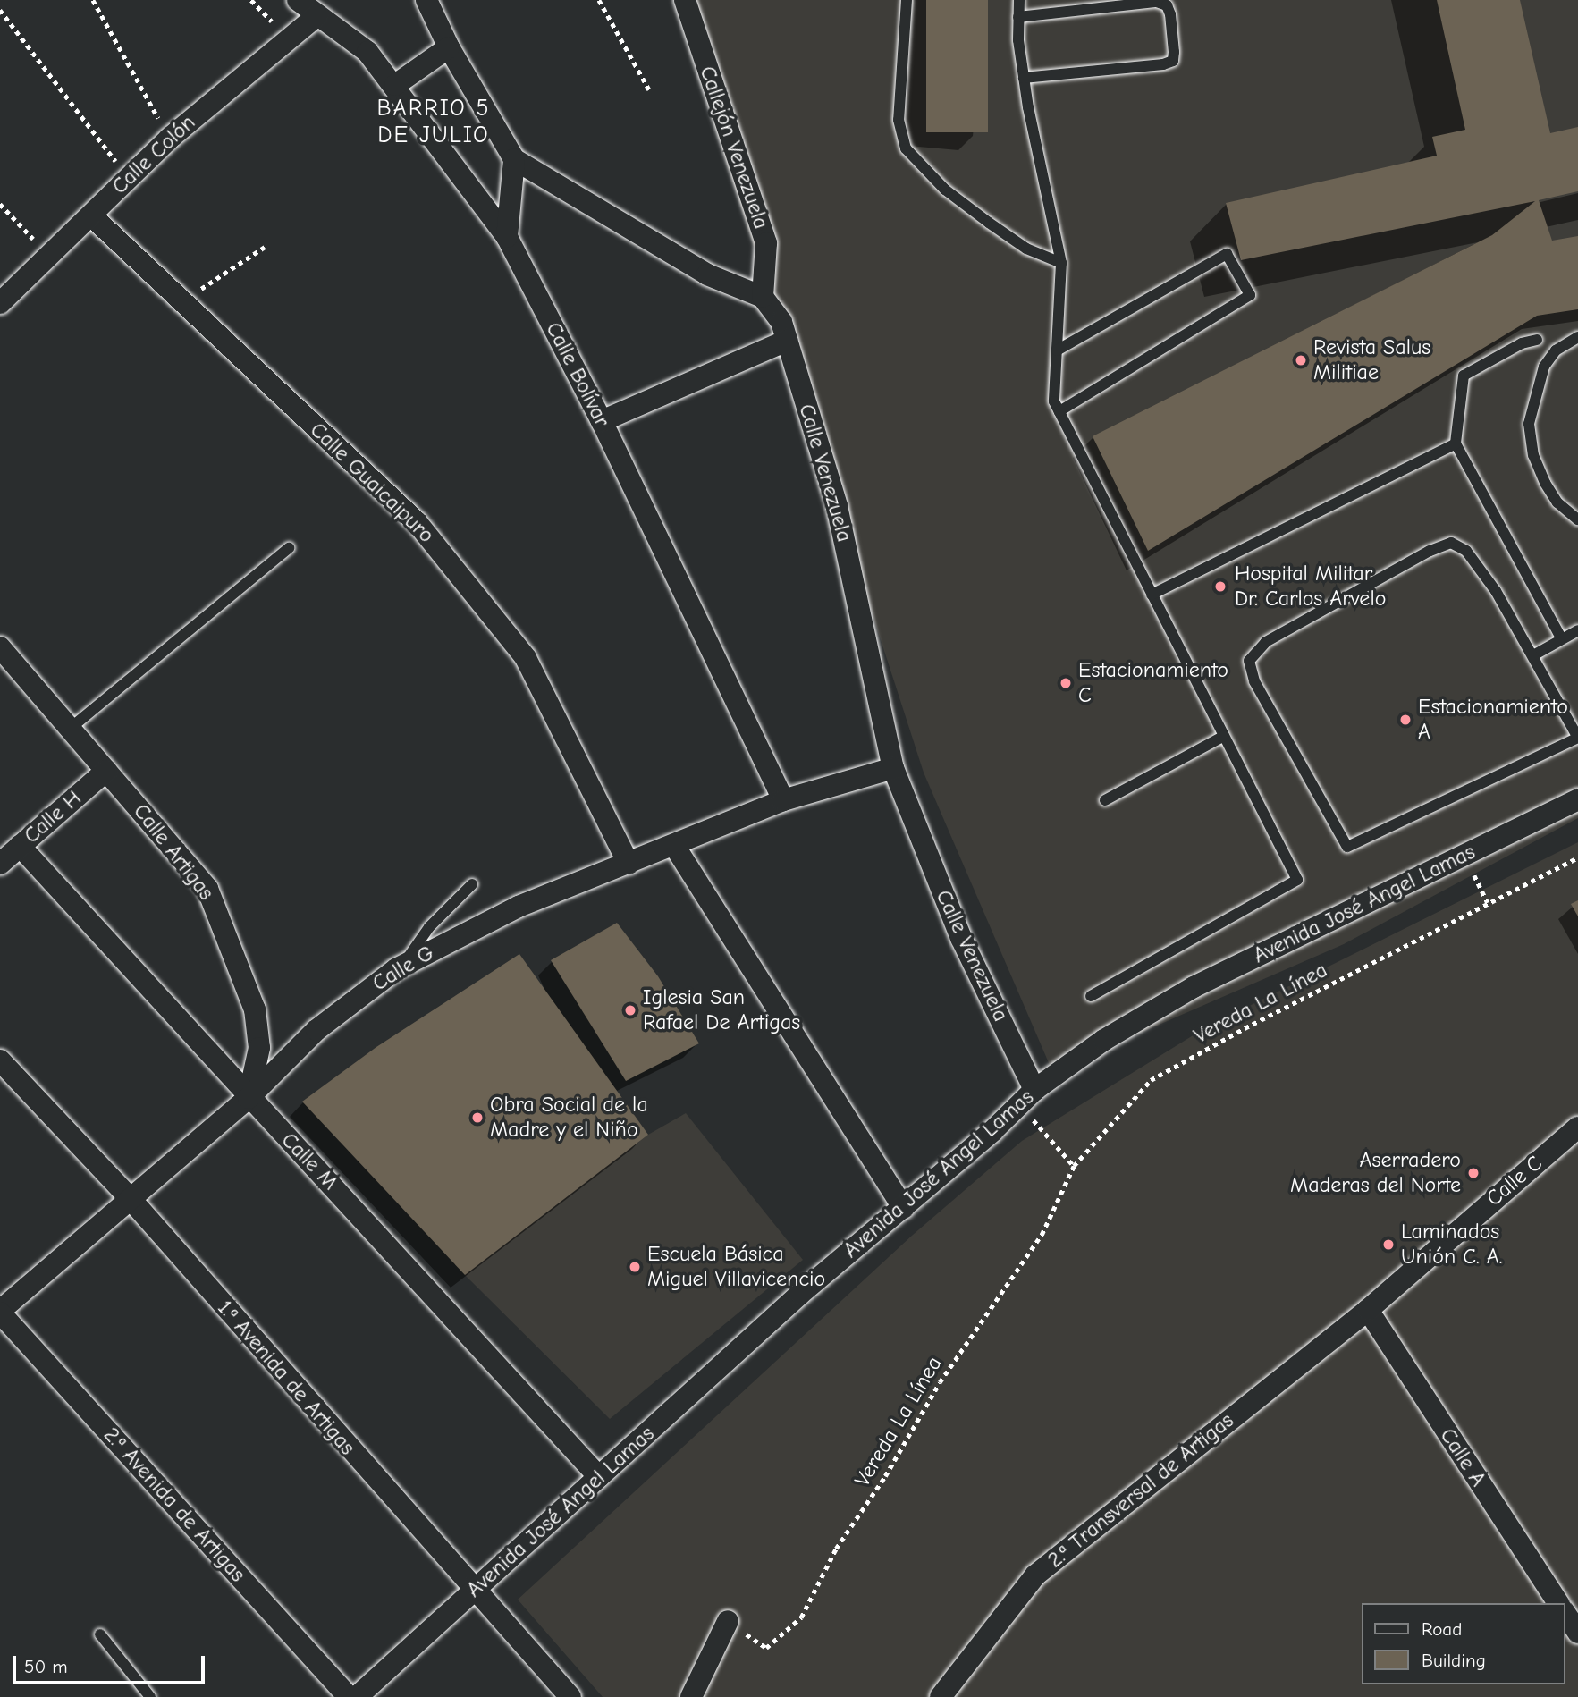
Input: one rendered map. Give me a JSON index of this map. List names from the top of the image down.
{
  "streets": {
    "street": [
      "Callejón Venezuela",
      "Calle Colón",
      "Calle Bolívar",
      "Calle Venezuela",
      "Calle Guaicaipuro",
      "Calle H",
      "Calle Artigas",
      "Avenida José Angel Lamas",
      "Calle G",
      "Calle M",
      "Calle C",
      "1.ª Avenida de Artigas",
      "Calle A",
      "2.ª Transversal de Artigas",
      "2.ª Avenida de Artigas"
    ],
    "path": ["Vereda La Línea"]
  },
  "crossings": [
    ["Callejón Venezuela", "Calle Venezuela"],
    ["Calle Colón", "Calle Bolívar"],
    ["Calle Colón", "Calle Guaicaipuro"],
    ["Calle Bolívar", "Calle G"],
    ["Calle Venezuela", "Avenida José Angel Lamas"],
    ["Calle Venezuela", "Calle G"],
    ["Calle Guaicaipuro", "Calle G"],
    ["Calle H", "Calle Artigas"],
    ["Calle H", "Calle M"],
    ["Calle Artigas", "Calle G"],
    ["Calle Artigas", "Calle M"],
    ["Avenida José Angel Lamas", "Calle M"],
    ["Avenida José Angel Lamas", "1.ª Avenida de Artigas"],
    ["Calle G", "Calle M"],
    ["Calle G", "1.ª Avenida de Artigas"],
    ["Calle G", "2.ª Avenida de Artigas"],
    ["Calle C", "Calle A"],
    ["Calle C", "2.ª Transversal de Artigas"],
    ["Calle A", "2.ª Transversal de Artigas"]
  ],
  "districts": ["BARRIO 5 DE JULIO"],
  "places": [
    "Revista Salus Militiae",
    "Hospital Militar Dr. Carlos Arvelo",
    "Estacionamiento C",
    "Estacionamiento A",
    "Iglesia San Rafael De Artigas",
    "Obra Social de la Madre y el Niño",
    "Aserradero Maderas del Norte",
    "Laminados Unión C. A.",
    "Escuela Básica Miguel Villavicencio"
  ],
  "legend": ["Road", "Building"],
  "scale_bar": "50 m"
}
